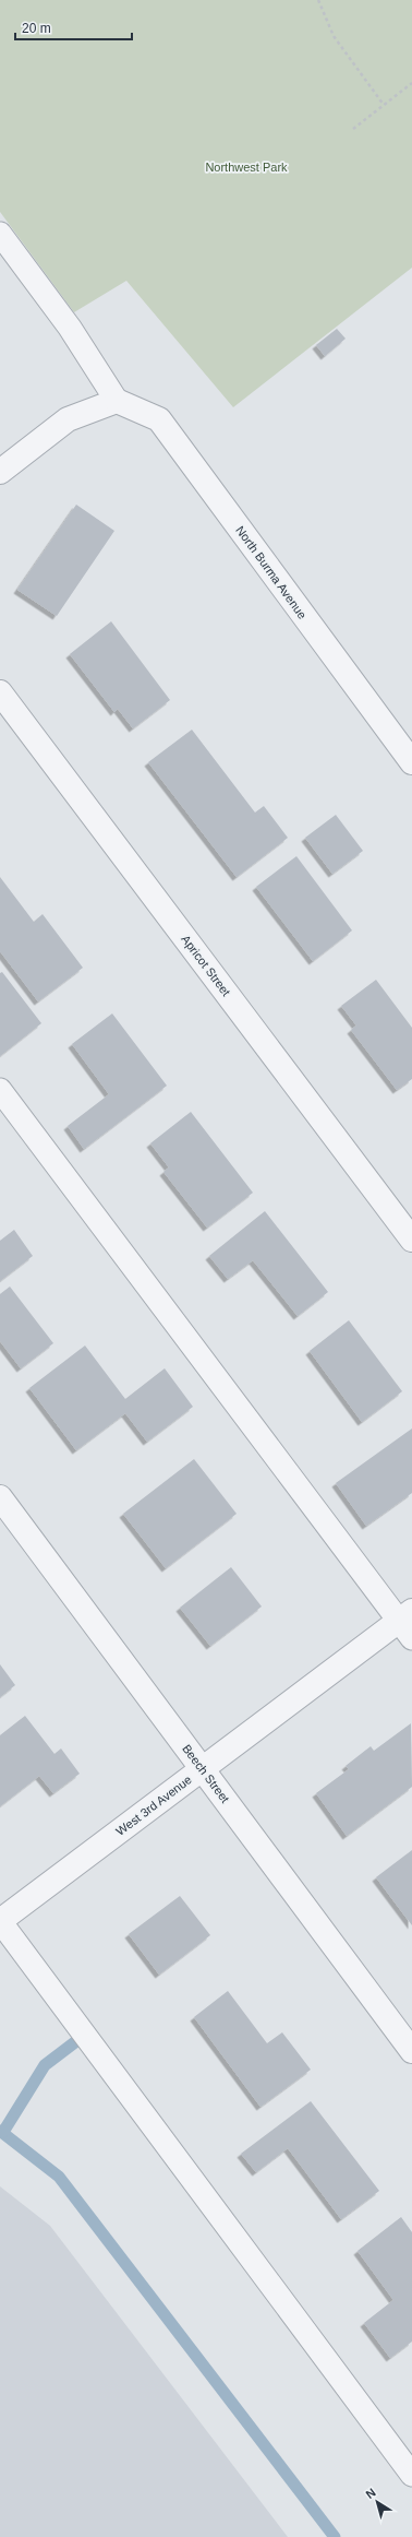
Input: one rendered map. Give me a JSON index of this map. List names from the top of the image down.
{
  "streets": {
    "street": [
      "North Burma Avenue",
      "Apricot Street",
      "Beech Street",
      "West 3rd Avenue"
    ]
  },
  "crossings": [
    ["Beech Street", "West 3rd Avenue"]
  ],
  "parks": ["Northwest Park"],
  "scale_bar": "20 m",
  "north": "top left"
}
